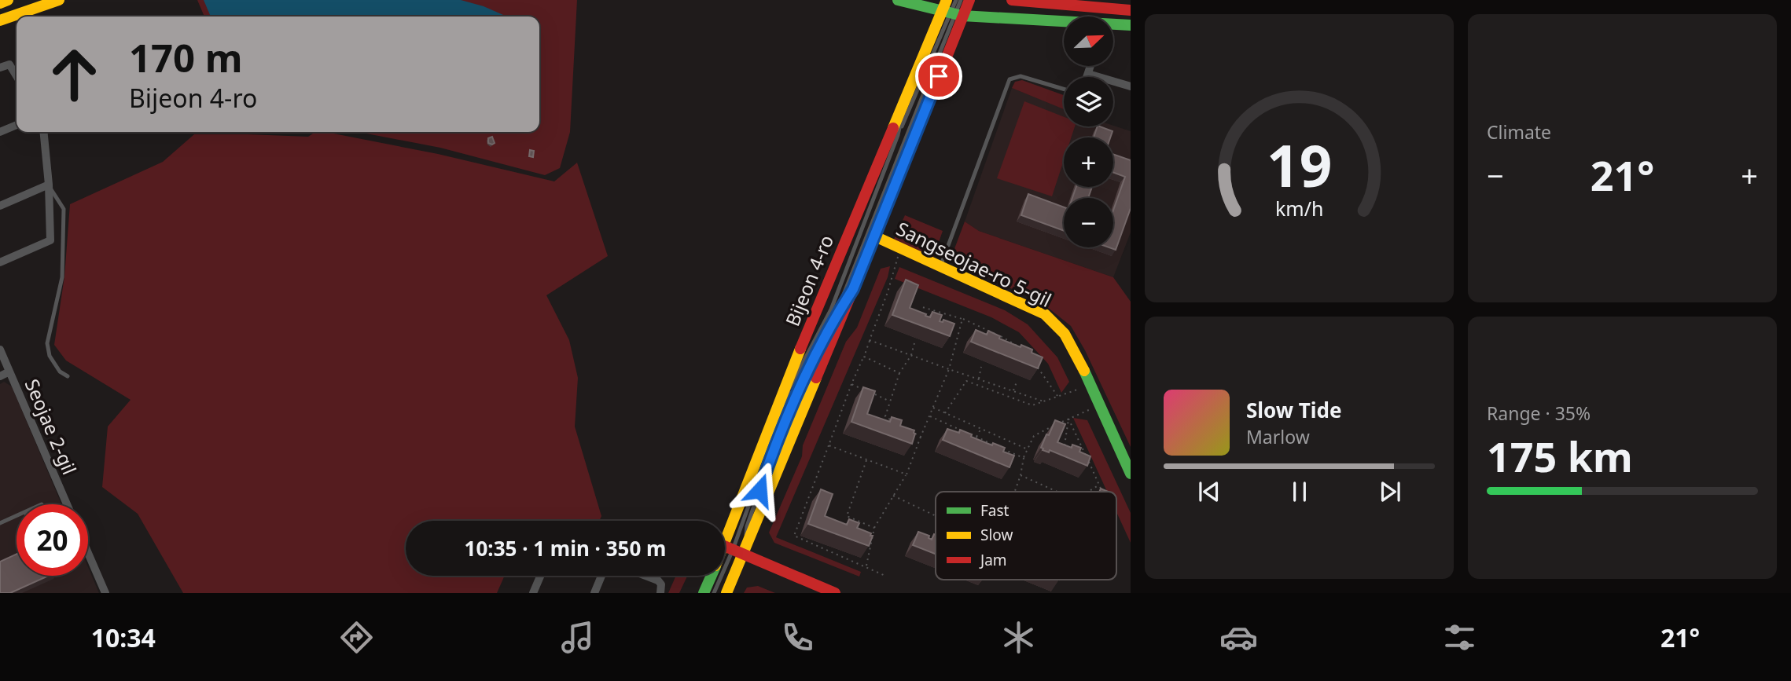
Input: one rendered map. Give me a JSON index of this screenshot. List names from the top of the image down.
{
  "streets": {
    "main road": ["Sangseojae-ro 5-gil", "Bijeon 4-ro"],
    "street": ["Seojae 2-gil"]
  },
  "crossings": [
    ["Sangseojae-ro 5-gil", "Bijeon 4-ro"]
  ],
  "legend": ["Fast", "Slow", "Jam"],
  "north": "top right",
  "page": {
    "tile": [
      "Climate",
      ["Range · 35%", "175 km"]
    ],
    "map_buttons": ["+", "−"],
    "turn": ["170 m", "Bijeon 4-ro"],
    "heat": ["−", "21°", "+"],
    "song": ["Slow Tide", "Marlow"],
    "limit": "20",
    "trip": "10:35 · 1 min · 350 m",
    "tabs": ["10:34", "21°"],
    "gauge": ["19", "km/h"]
  }
}
